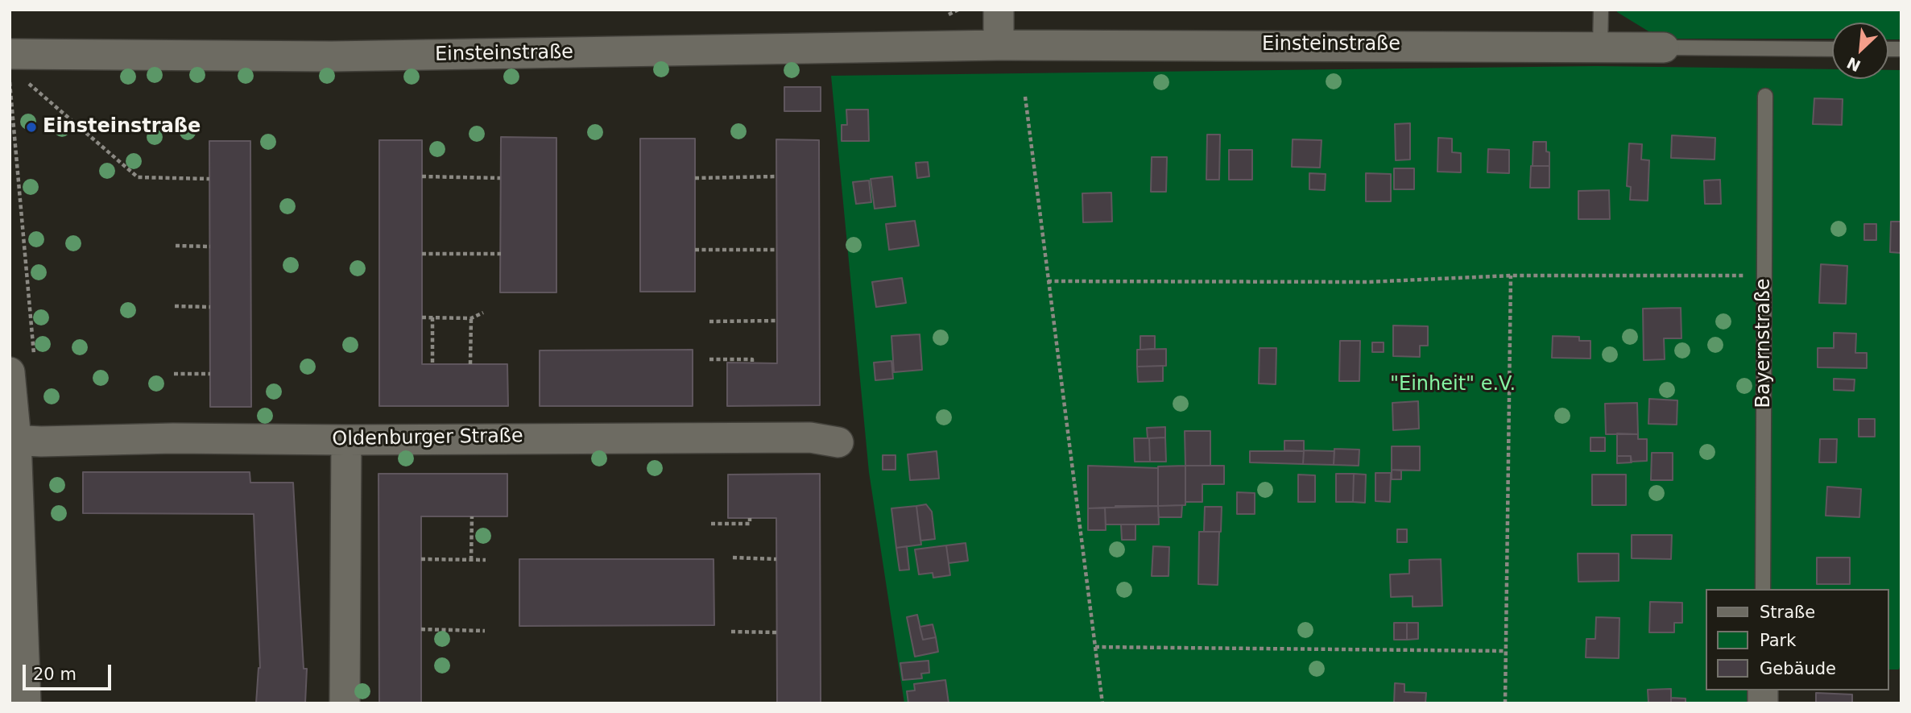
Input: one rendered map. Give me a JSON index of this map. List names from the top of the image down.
{
  "streets": {
    "street": ["Einsteinstraße", "Oldenburger Straße"],
    "lane": ["Bayernstraße"]
  },
  "parks": ["\"Einheit\" e.V."],
  "places": ["Einsteinstraße"],
  "legend": ["Straße", "Park", "Gebäude"],
  "scale_bar": "20 m",
  "north": "bottom left"
}
